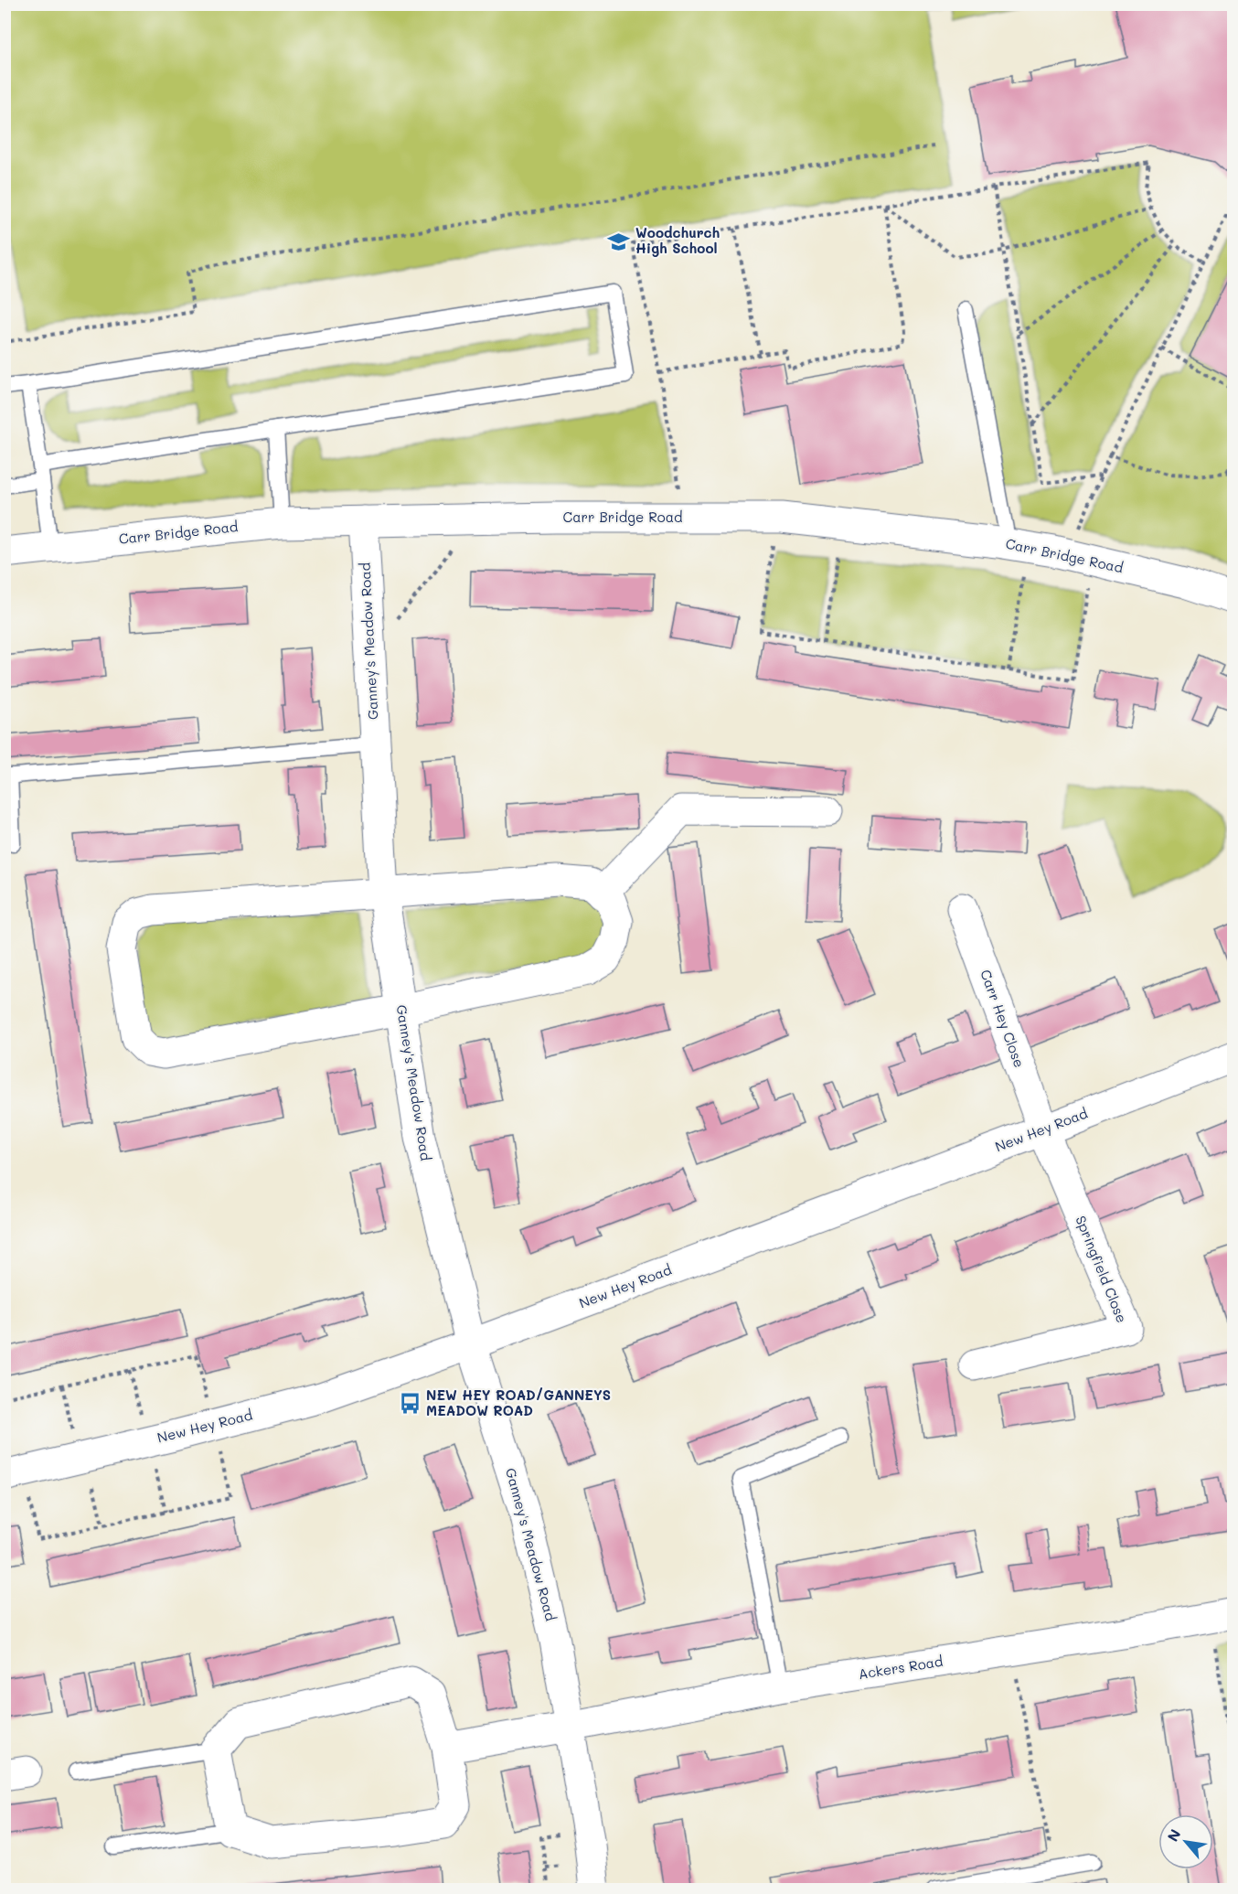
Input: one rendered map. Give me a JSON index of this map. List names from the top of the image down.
{
  "streets": {
    "street": [
      "Carr Bridge Road",
      "Ganney's Meadow Road",
      "Carr Hey Close",
      "New Hey Road",
      "Springfield Close",
      "Ackers Road"
    ]
  },
  "crossings": [
    ["Carr Bridge Road", "Ganney's Meadow Road"],
    ["Ganney's Meadow Road", "New Hey Road"],
    ["Ganney's Meadow Road", "Ackers Road"],
    ["Carr Hey Close", "New Hey Road"],
    ["Carr Hey Close", "Springfield Close"],
    ["New Hey Road", "Springfield Close"]
  ],
  "places": {
    "school or university": ["Woodchurch High School"],
    "bus stop": ["NEW HEY ROAD/GANNEYS MEADOW ROAD"]
  },
  "north": "top left"
}
